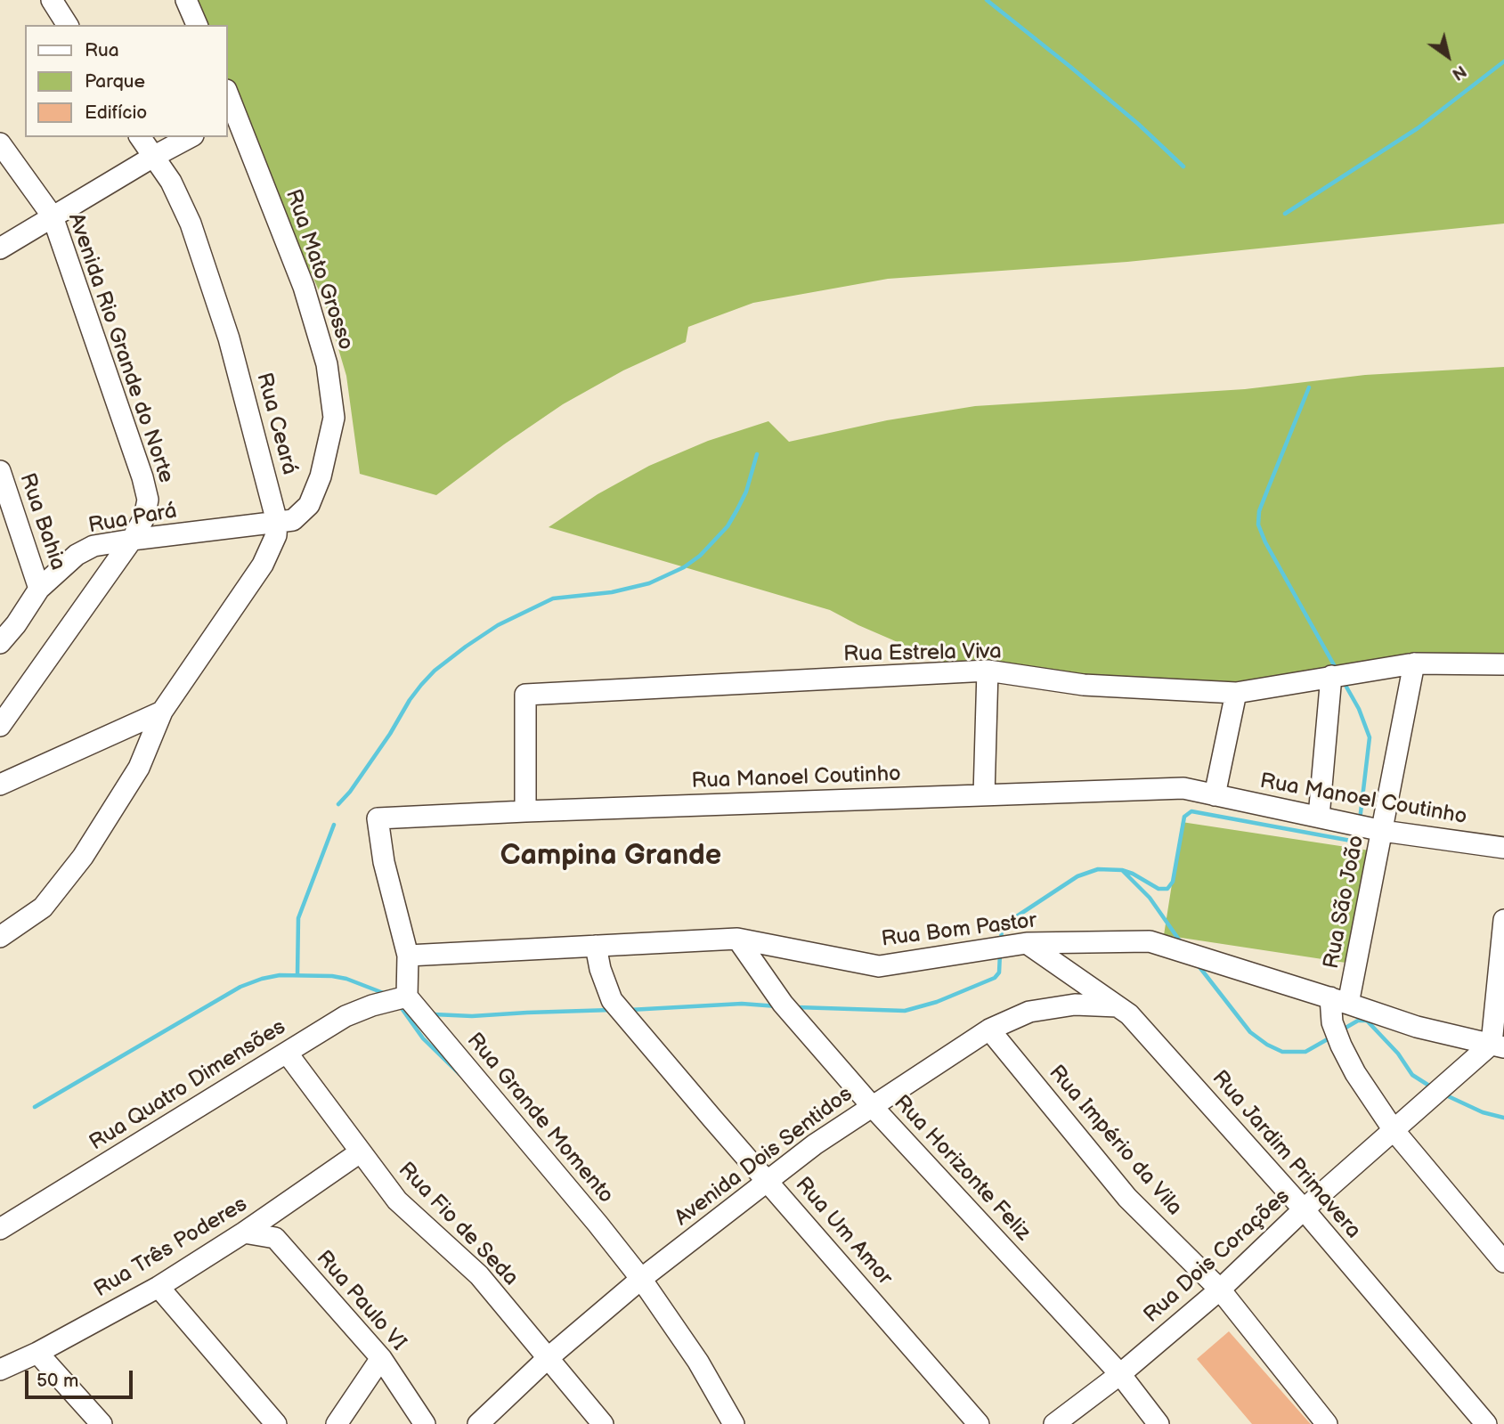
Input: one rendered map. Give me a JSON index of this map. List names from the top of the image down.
{
  "streets": {
    "street": [
      "Rua Mato Grosso",
      "Avenida Rio Grande do Norte",
      "Rua Ceará",
      "Rua Pará",
      "Rua Bahia",
      "Rua Estrela Viva",
      "Rua Manoel Coutinho",
      "Rua São João",
      "Rua Bom Pastor",
      "Rua Quatro Dimensões",
      "Rua Grande Momento",
      "Rua Império da Vila",
      "Rua Jardim Primavera",
      "Avenida Dois Sentidos",
      "Rua Horizonte Feliz",
      "Rua Fio de Seda",
      "Rua Um Amor",
      "Rua Três Poderes",
      "Rua Dois Corações",
      "Rua Paulo VI"
    ]
  },
  "crossings": [
    ["Rua Mato Grosso", "Rua Ceará"],
    ["Rua Mato Grosso", "Rua Pará"],
    ["Avenida Rio Grande do Norte", "Rua Pará"],
    ["Rua Ceará", "Rua Pará"],
    ["Rua Pará", "Rua Bahia"],
    ["Rua Estrela Viva", "Rua Manoel Coutinho"],
    ["Rua Estrela Viva", "Rua São João"],
    ["Rua Manoel Coutinho", "Rua São João"],
    ["Rua Manoel Coutinho", "Rua Bom Pastor"],
    ["Rua São João", "Rua Bom Pastor"],
    ["Rua São João", "Rua Dois Corações"],
    ["Rua Bom Pastor", "Rua Jardim Primavera"],
    ["Rua Bom Pastor", "Rua Horizonte Feliz"],
    ["Rua Bom Pastor", "Rua Um Amor"],
    ["Rua Bom Pastor", "Rua Dois Corações"],
    ["Rua Quatro Dimensões", "Rua Grande Momento"],
    ["Rua Quatro Dimensões", "Rua Fio de Seda"],
    ["Rua Grande Momento", "Avenida Dois Sentidos"],
    ["Rua Império da Vila", "Avenida Dois Sentidos"],
    ["Rua Império da Vila", "Rua Dois Corações"],
    ["Rua Jardim Primavera", "Avenida Dois Sentidos"],
    ["Rua Jardim Primavera", "Rua Dois Corações"],
    ["Avenida Dois Sentidos", "Rua Horizonte Feliz"],
    ["Avenida Dois Sentidos", "Rua Fio de Seda"],
    ["Avenida Dois Sentidos", "Rua Um Amor"],
    ["Rua Horizonte Feliz", "Rua Dois Corações"],
    ["Rua Fio de Seda", "Rua Três Poderes"],
    ["Rua Três Poderes", "Rua Paulo VI"]
  ],
  "districts": ["Campina Grande"],
  "legend": ["Rua", "Parque", "Edifício"],
  "scale_bar": "50 m",
  "north": "bottom right"
}
